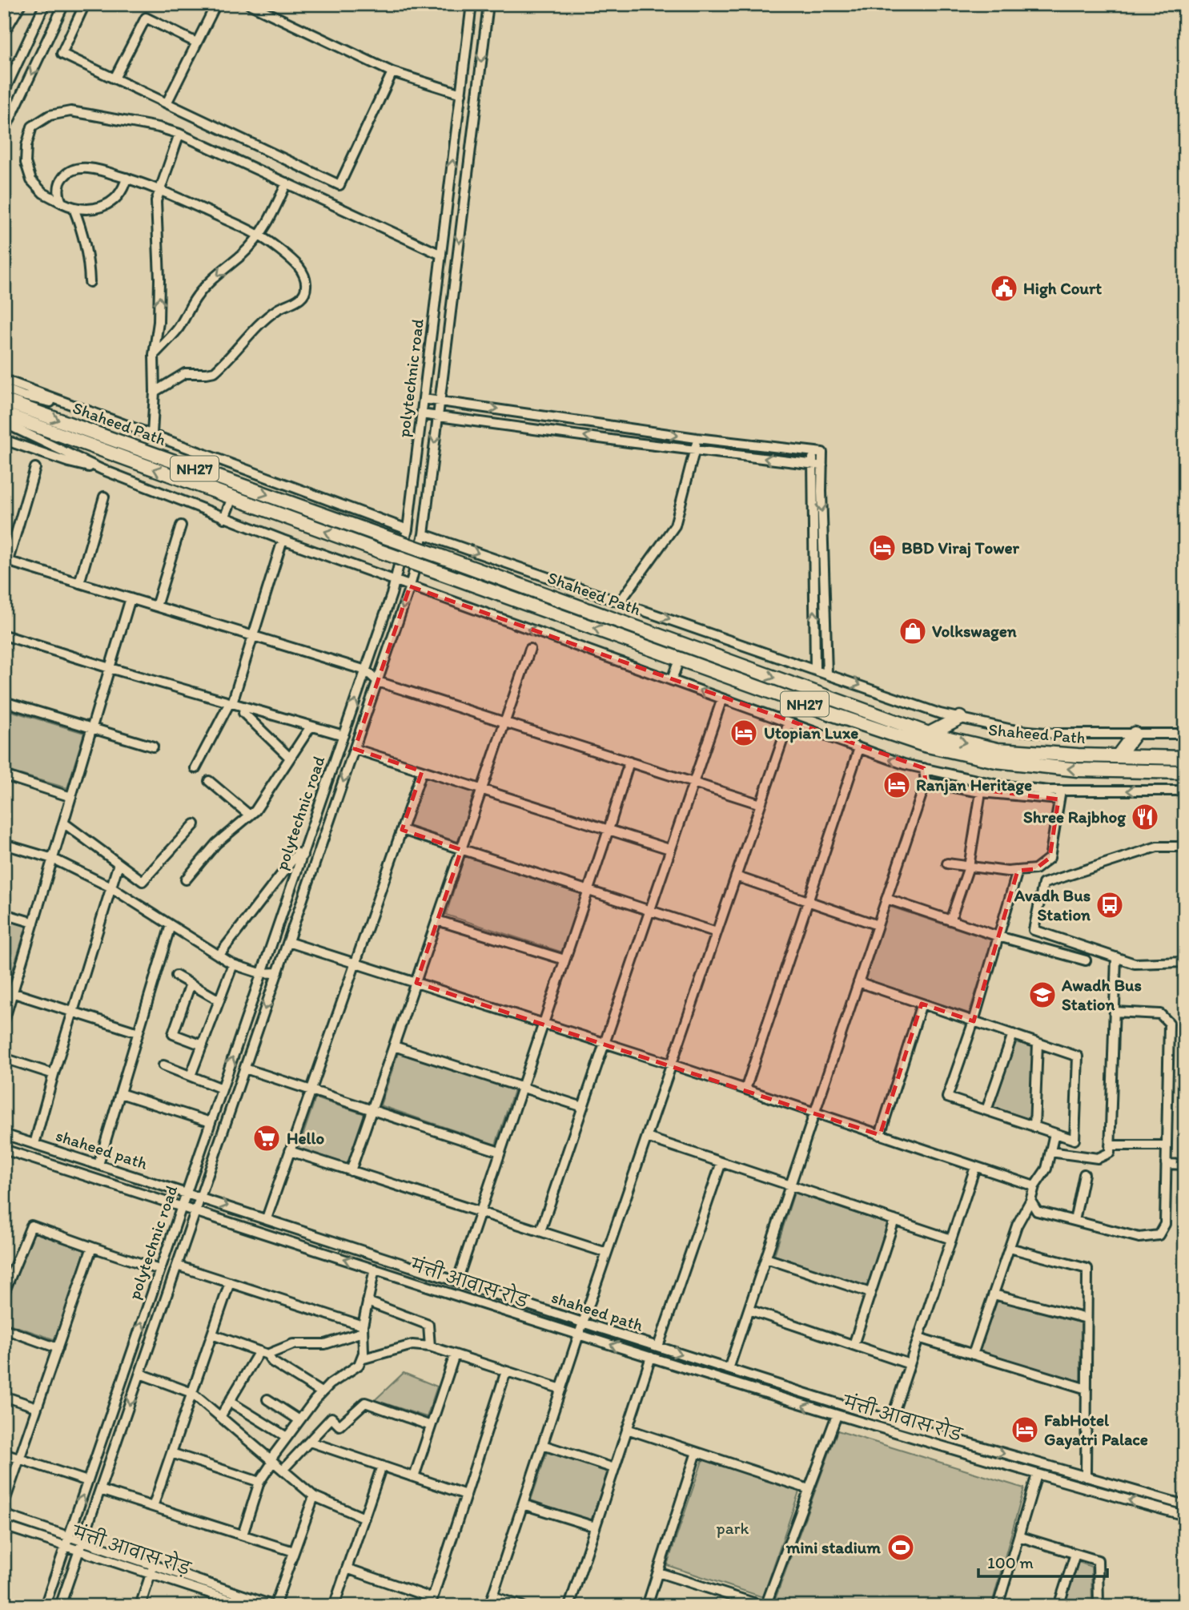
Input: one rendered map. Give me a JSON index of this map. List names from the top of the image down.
{
  "streets": {
    "highway": ["Shaheed Path", "NH27"],
    "street": [
      "polytechnic road",
      "shaheed path",
      "मंत्ती आवास रोड",
      "मंत्ती आवास रोड़"
    ]
  },
  "crossings": [
    ["polytechnic road", "shaheed path"],
    ["polytechnic road", "मंत्ती आवास रोड"],
    ["polytechnic road", "मंत्ती आवास रोड़"]
  ],
  "parks": ["park"],
  "places": {
    "public building": ["High Court"],
    "hotel": [
      "BBD Viraj Tower",
      "Utopian Luxe",
      "Ranjan Heritage",
      "FabHotel Gayatri Palace"
    ],
    "shop": ["Volkswagen"],
    "restaurant": ["Shree Rajbhog"],
    "bus stop": ["Avadh Bus Station"],
    "school or university": ["Awadh Bus Station"],
    "supermarket": ["Hello"],
    "sports": ["mini stadium"]
  },
  "scale_bar": "100 m"
}
